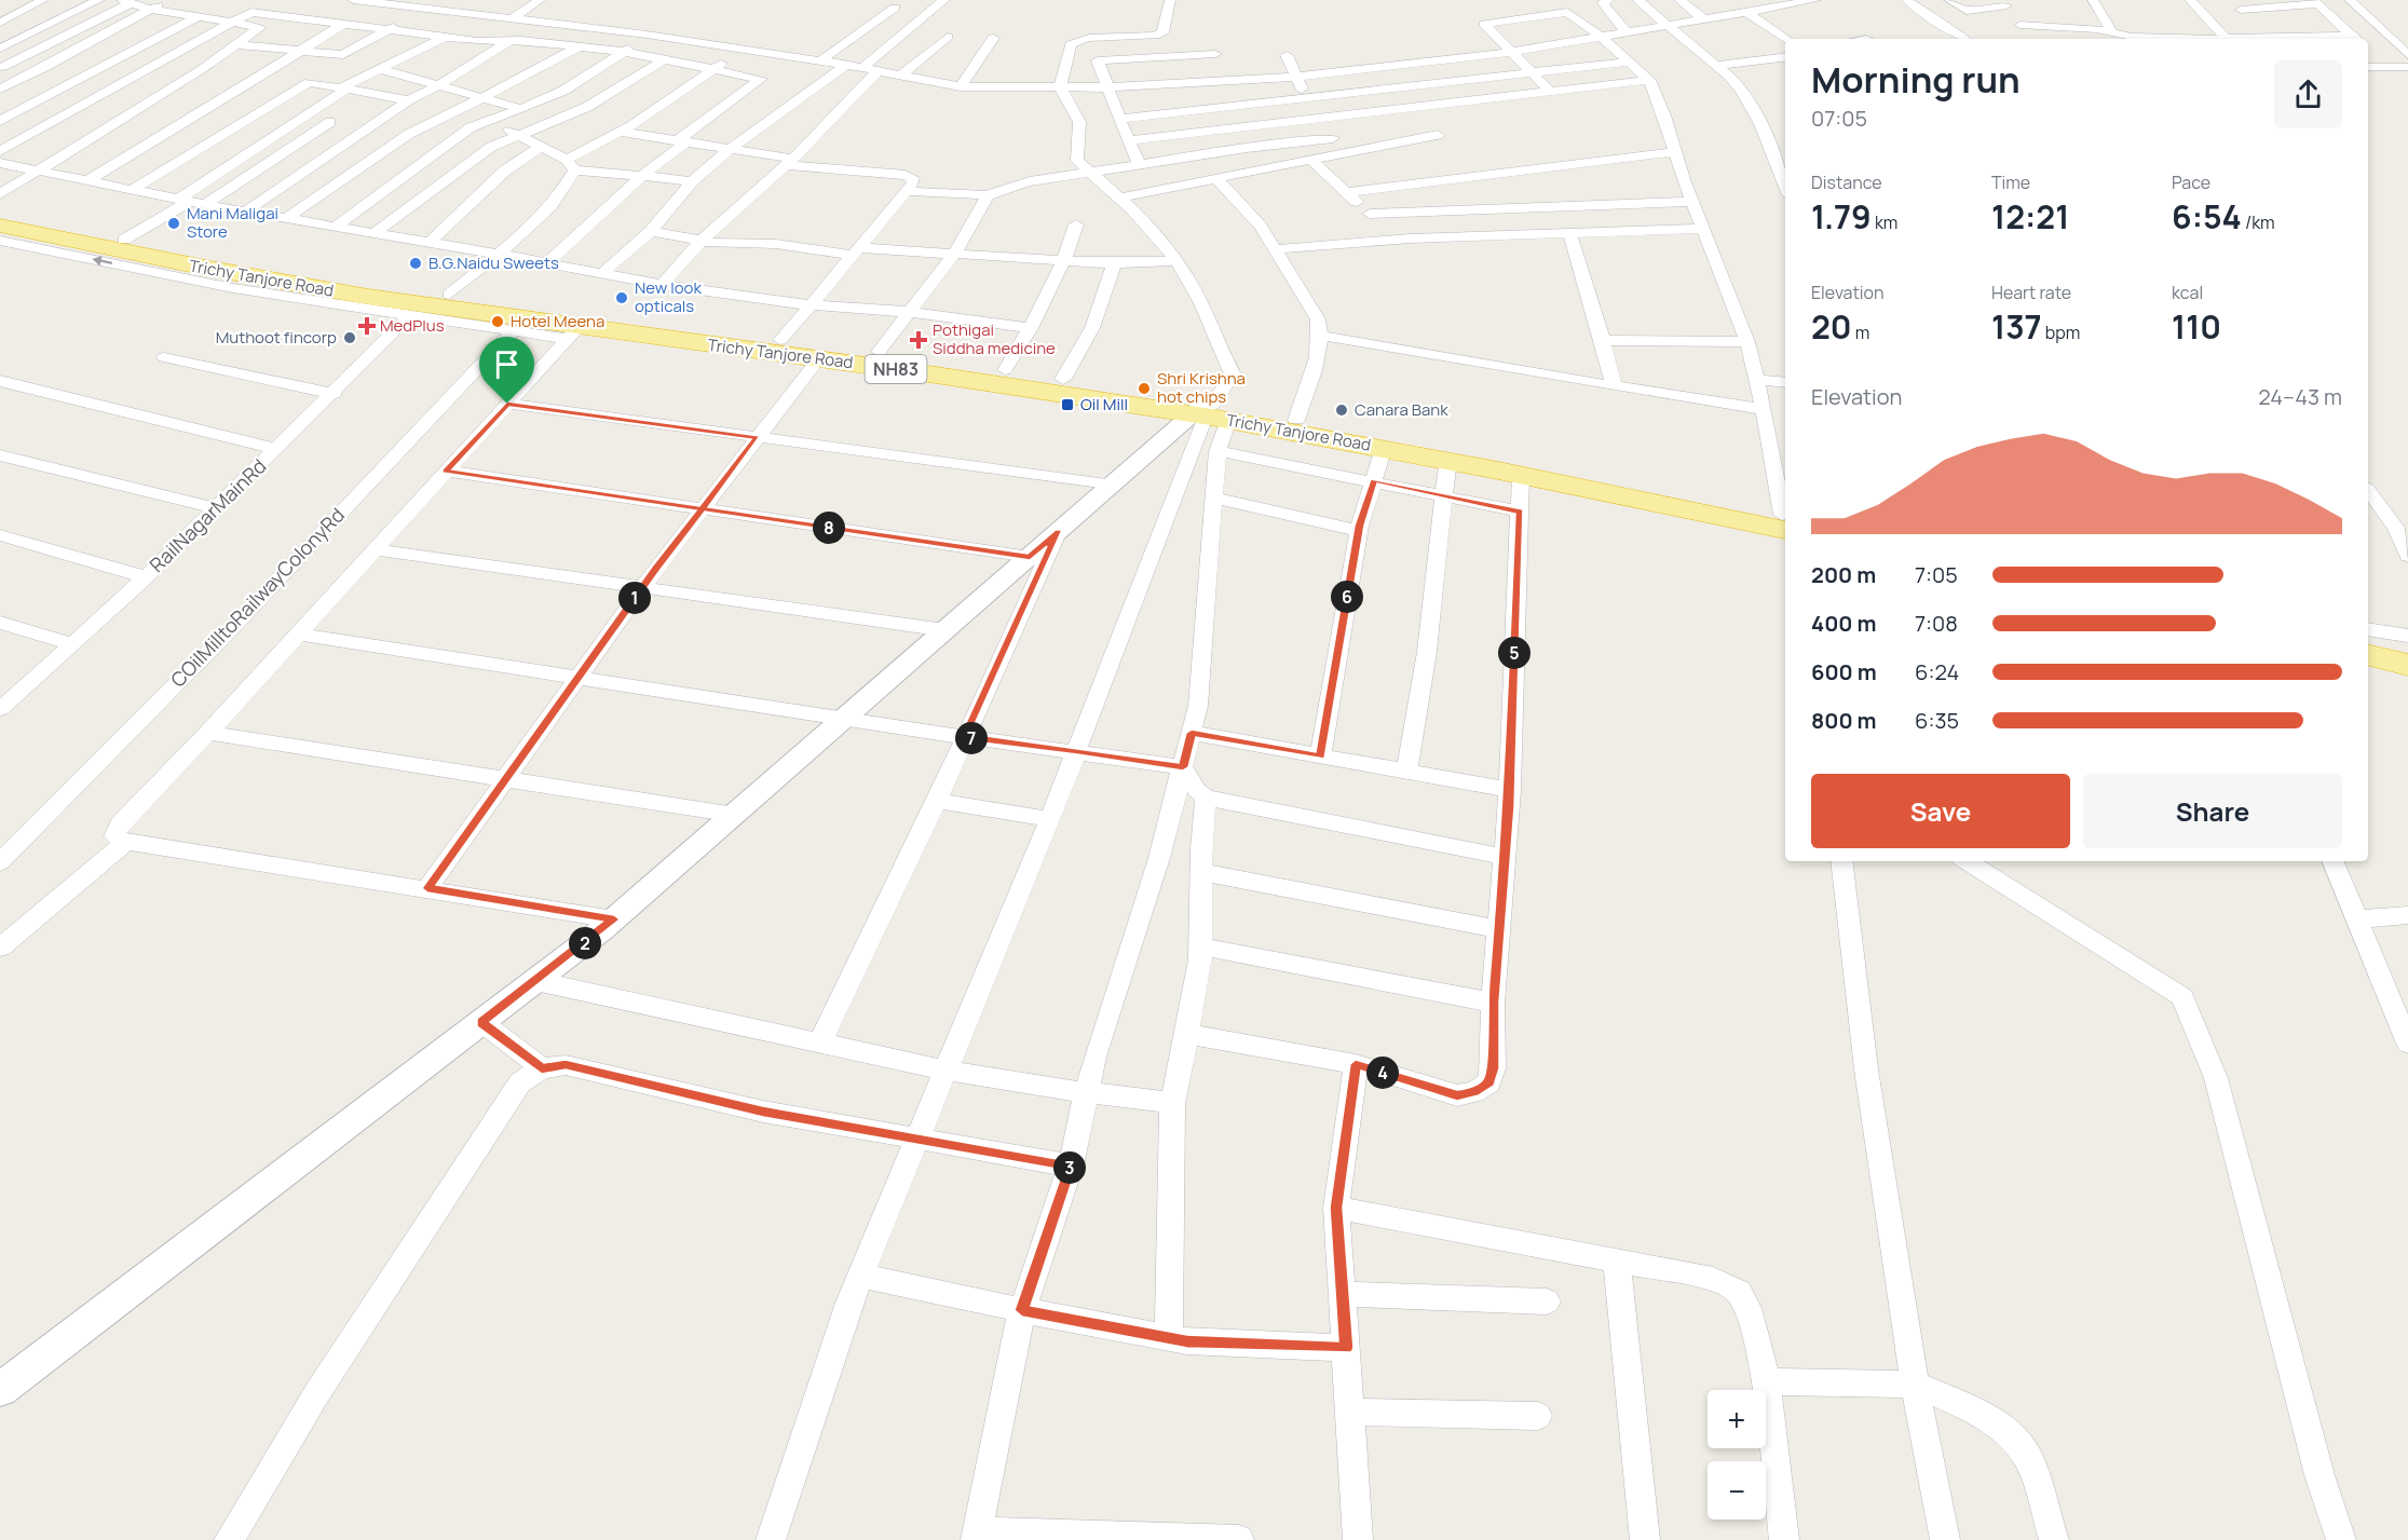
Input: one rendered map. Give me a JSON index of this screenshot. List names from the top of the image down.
{
  "streets": {
    "highway": ["Trichy Tanjore Road", "NH83"],
    "street": ["RailNagarMainRd", "COilMilltoRailwayColonyRd"]
  },
  "places": {
    "other": [
      "Mani Maligai Store",
      "B.G.Naidu Sweets",
      "New look opticals",
      "Hotel Meena",
      "Muthoot fincorp",
      "Shri Krishna hot chips",
      "Canara Bank"
    ],
    "health": ["MedPlus", "Pothigai Siddha medicine"],
    "transit": ["Oil Mill"]
  },
  "page": {
    "heading": ["Morning run", "07:05"],
    "stats": [
      ["Distance", "1.79 km"],
      ["Time", "12:21"],
      ["Pace", "6:54 /km"],
      ["Elevation", "20 m"],
      ["Heart rate", "137 bpm"],
      ["kcal", "110"]
    ],
    "chart": ["Elevation", "24–43 m"],
    "pins": [
      "8",
      "6",
      "1",
      "5",
      "7",
      "2",
      "4",
      "3"
    ],
    "list": [
      {
        "name": "200 m",
        "note": "7:05"
      },
      {
        "name": "400 m",
        "note": "7:08"
      },
      {
        "name": "600 m",
        "note": "6:24"
      },
      {
        "name": "800 m",
        "note": "6:35"
      }
    ],
    "buttons": ["Save", "Share"],
    "map_buttons": ["+", "−"]
  }
}
